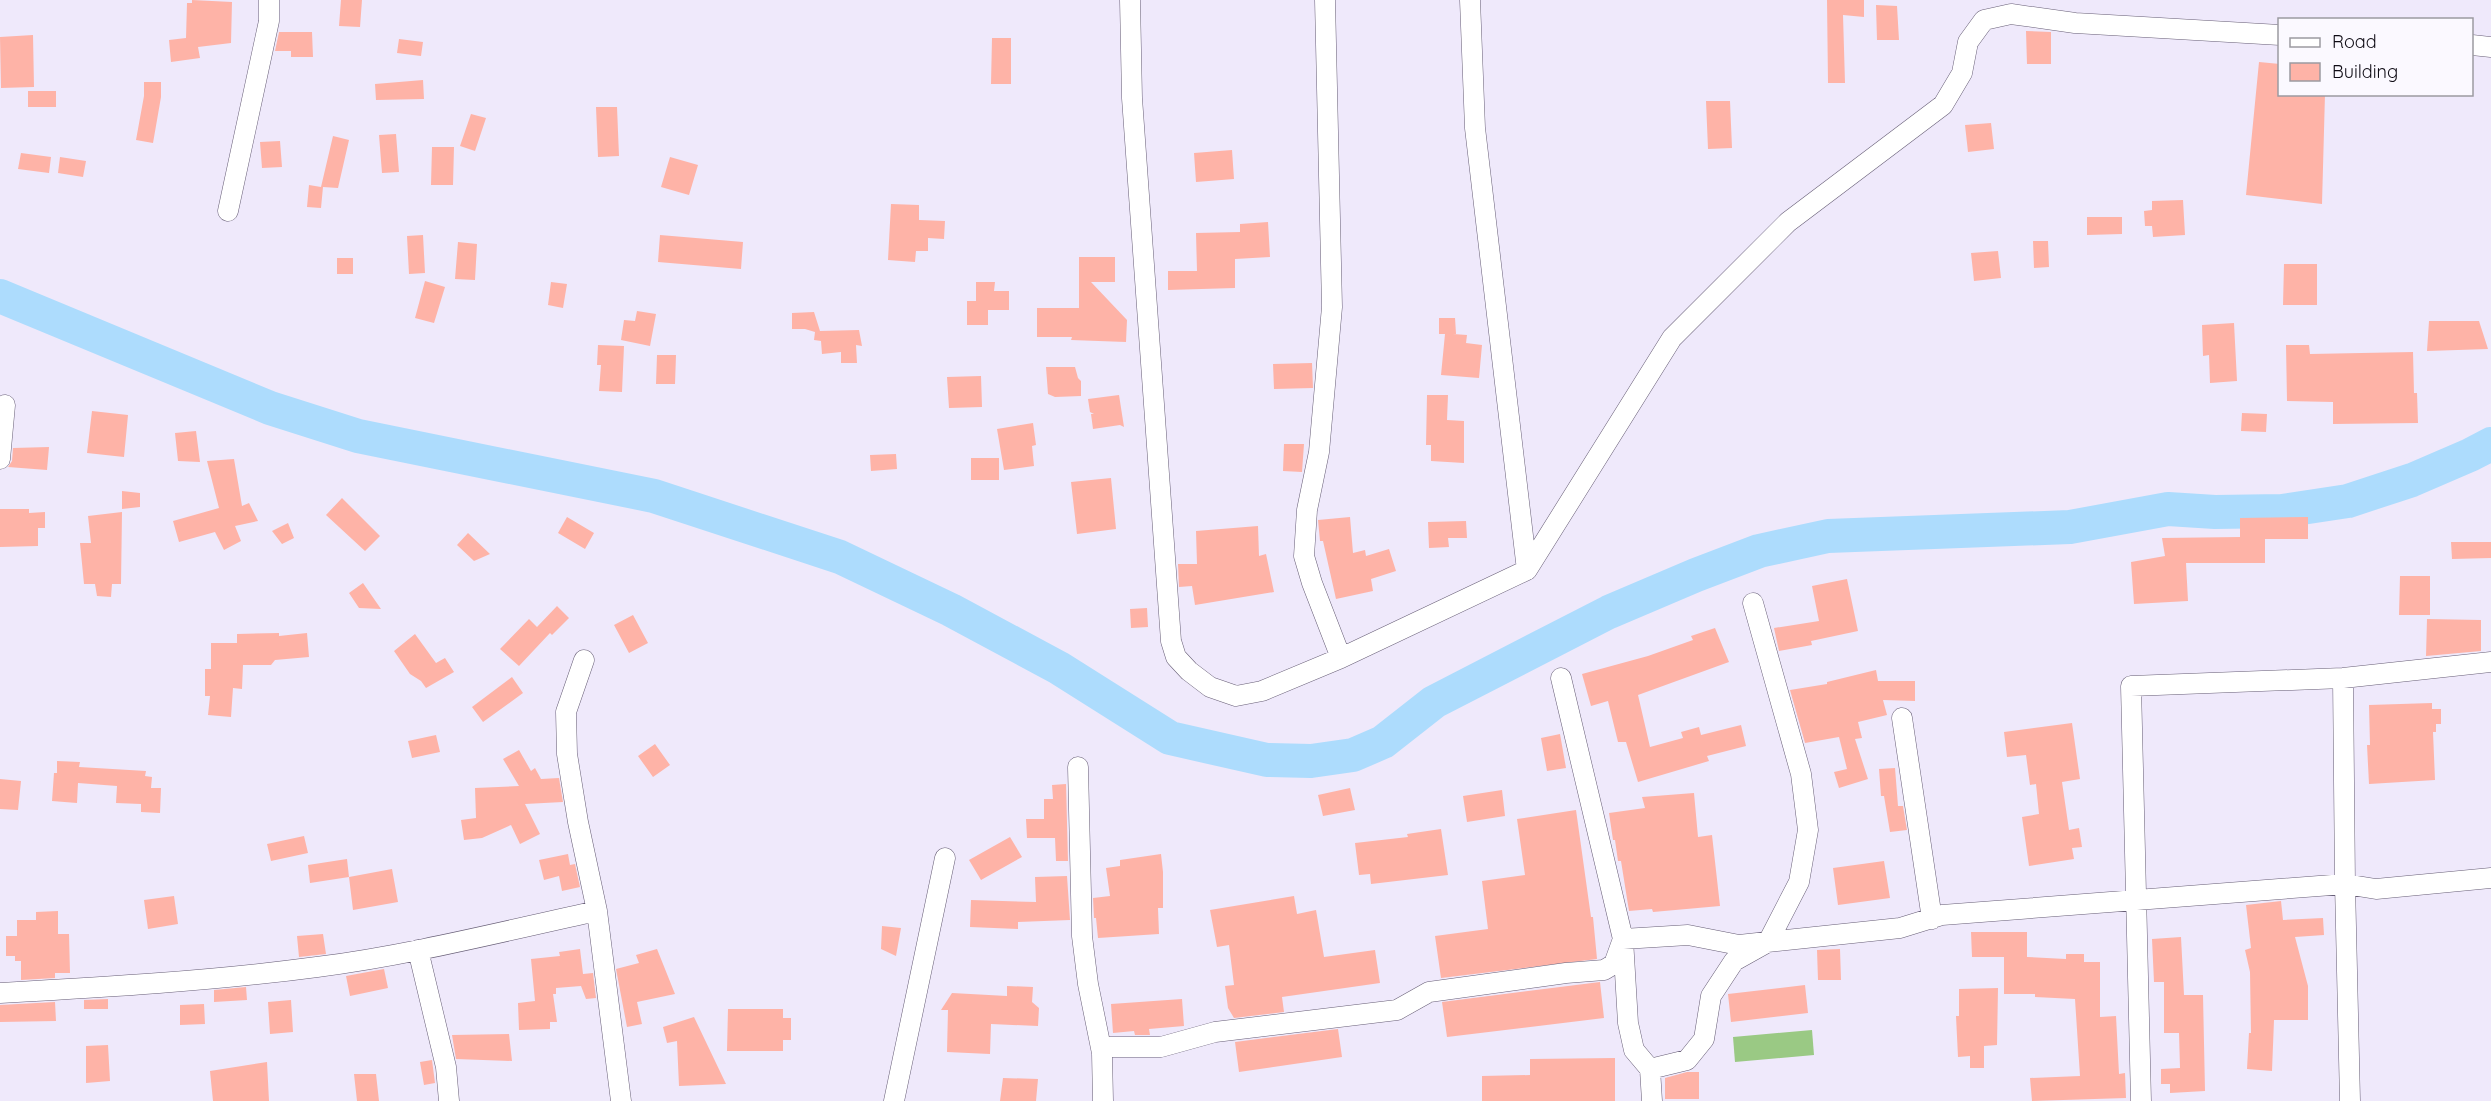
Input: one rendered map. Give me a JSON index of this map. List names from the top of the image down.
{
  "legend": ["Road", "Building"]
}
